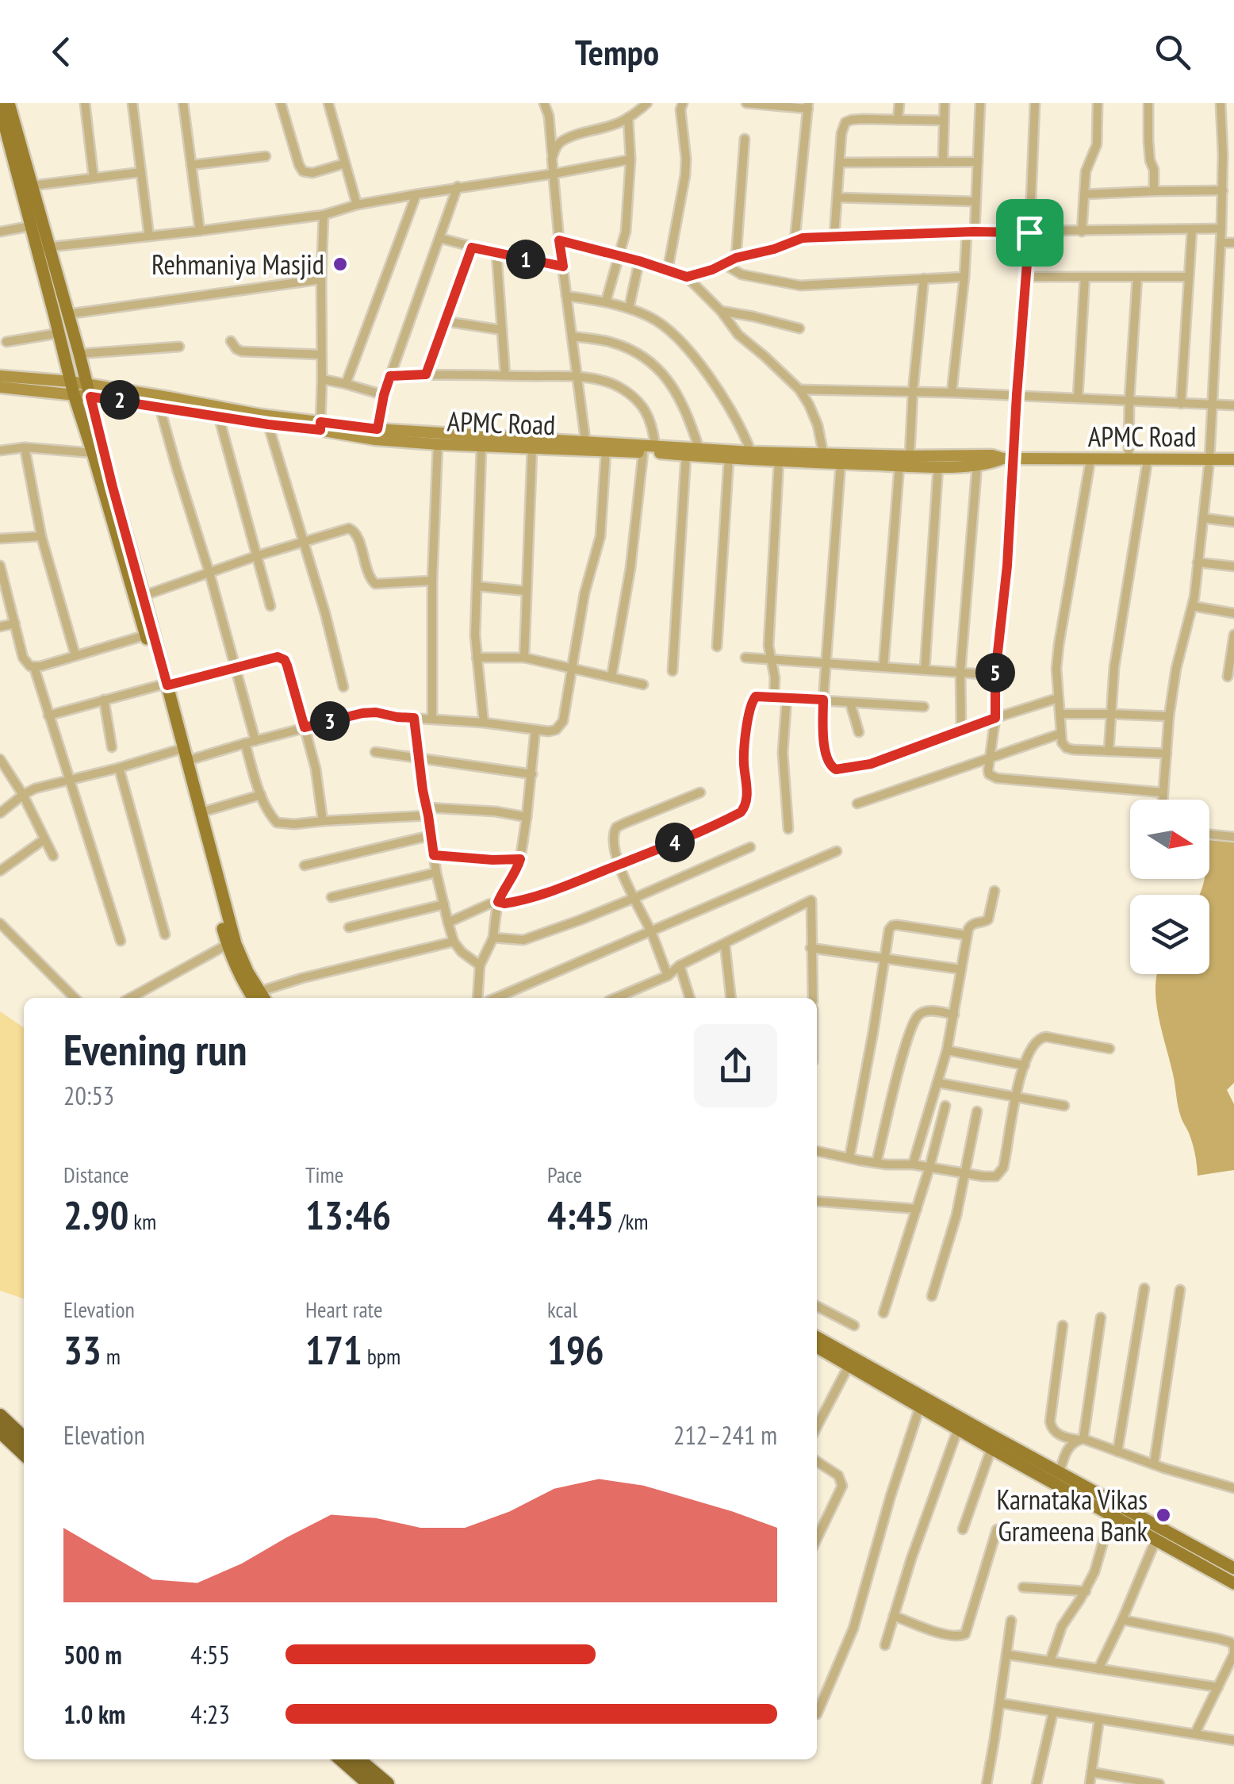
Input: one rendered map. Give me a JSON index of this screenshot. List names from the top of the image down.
{
  "streets": {
    "street": ["APMC Road"]
  },
  "places": ["Rehmaniya Masjid", "Karnataka Vikas Grameena Bank"],
  "north": "right",
  "page": {
    "header": "Tempo",
    "pins": [
      "1",
      "2",
      "5",
      "3",
      "4"
    ],
    "heading": ["Evening run", "20:53"],
    "stats": [
      ["Distance", "2.90 km"],
      ["Time", "13:46"],
      ["Pace", "4:45 /km"],
      ["Elevation", "33 m"],
      ["Heart rate", "171 bpm"],
      ["kcal", "196"]
    ],
    "chart": ["Elevation", "212–241 m"],
    "list": [
      {
        "name": "500 m",
        "note": "4:55"
      },
      {
        "name": "1.0 km",
        "note": "4:23"
      }
    ]
  }
}
